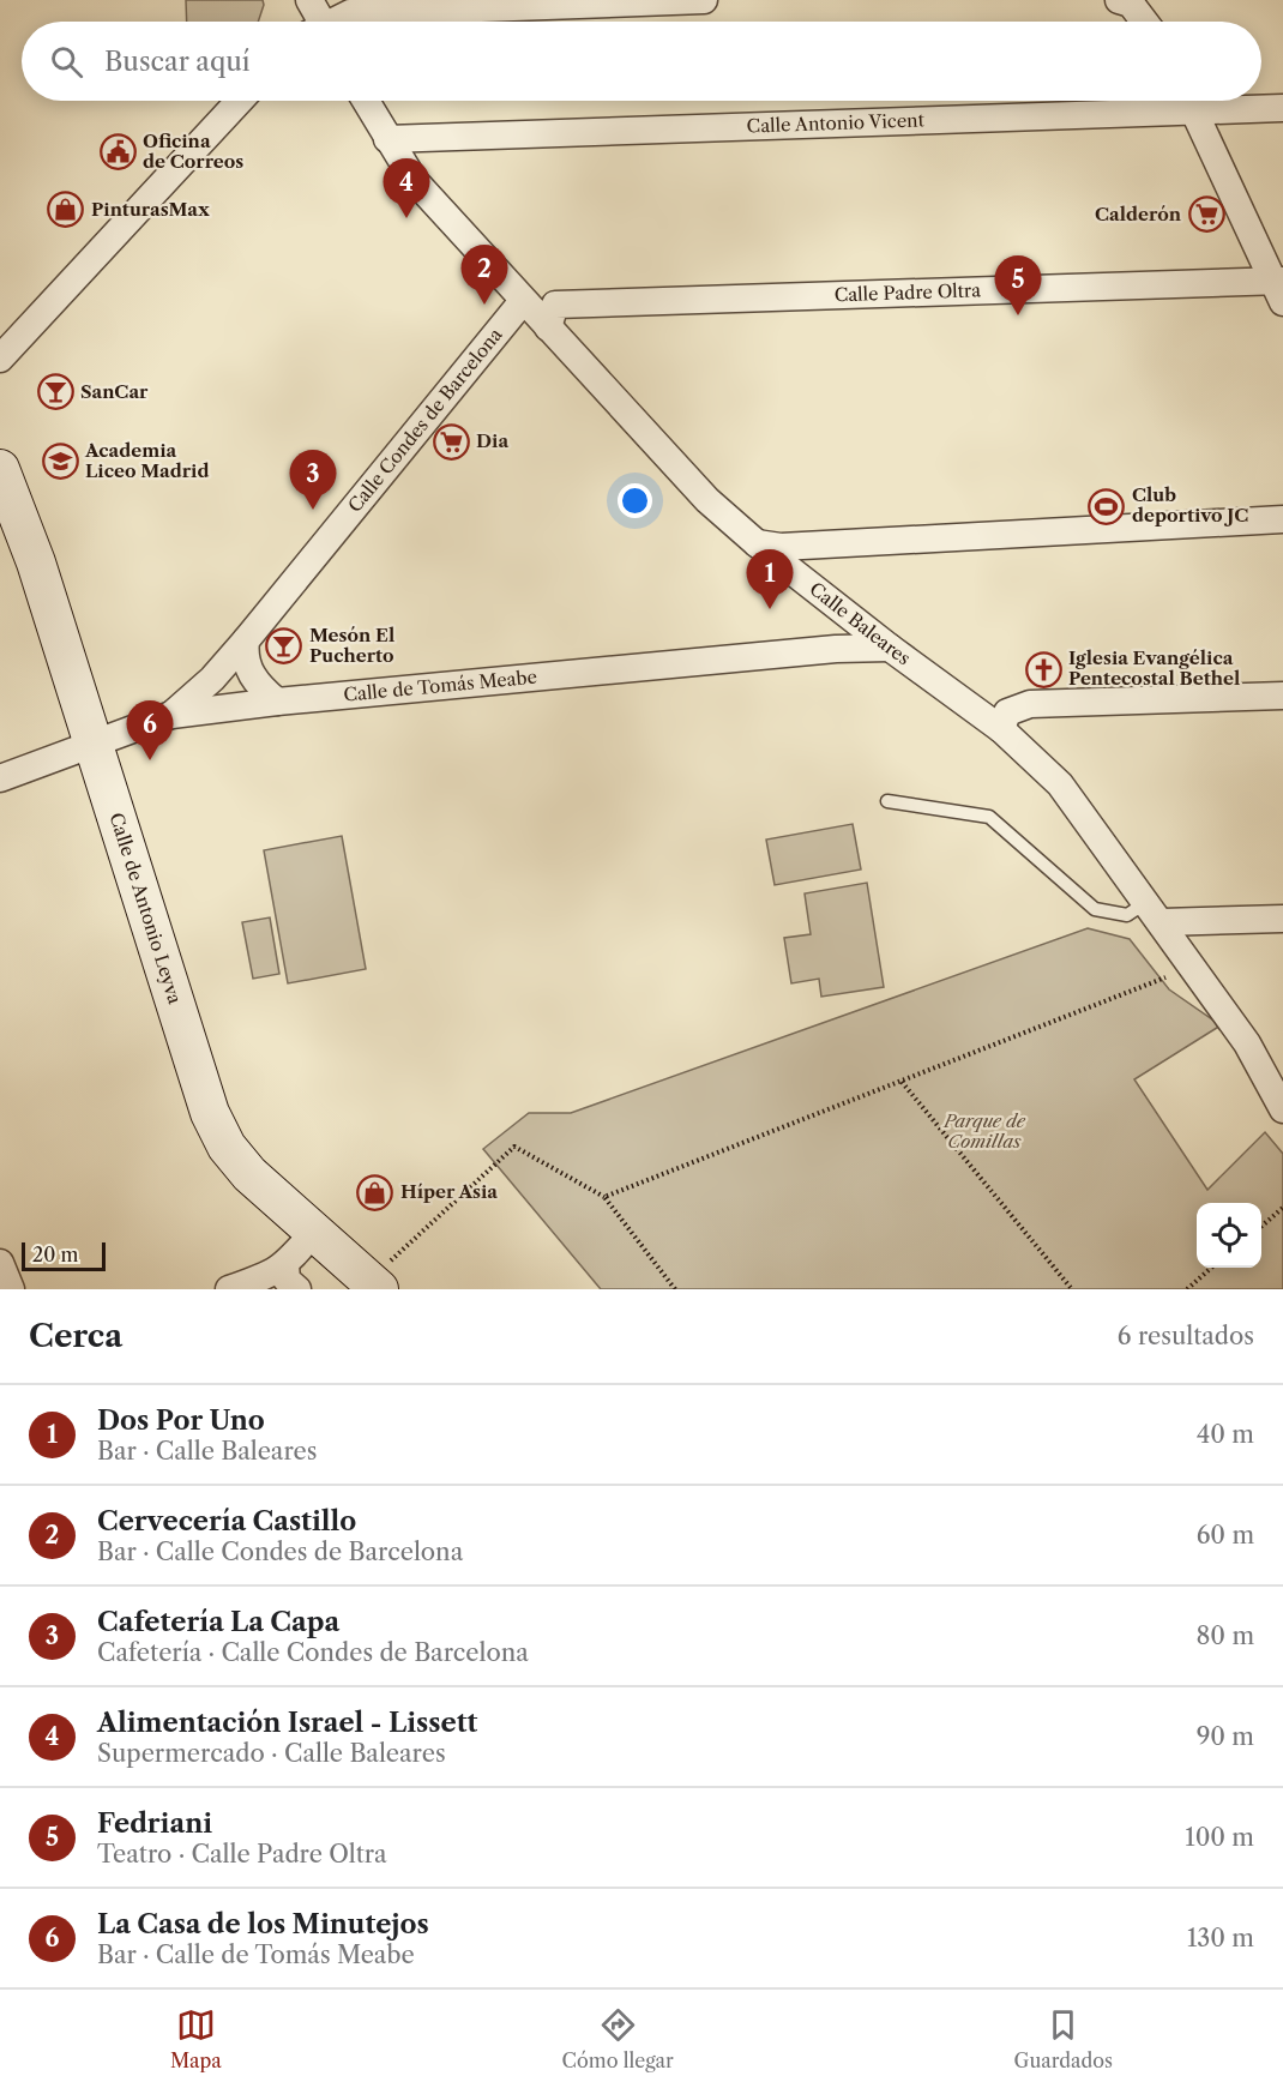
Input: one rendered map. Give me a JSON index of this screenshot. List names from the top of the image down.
{
  "streets": {
    "main road": ["Calle de Antonio Leyva"],
    "street": [
      "Calle Antonio Vicent",
      "Calle Padre Oltra",
      "Calle Condes de Barcelona",
      "Calle Baleares",
      "Calle de Tomás Meabe"
    ]
  },
  "crossings": [
    ["Calle Antonio Vicent", "Calle Baleares"],
    ["Calle Padre Oltra", "Calle Baleares"],
    ["Calle Condes de Barcelona", "Calle Baleares"],
    ["Calle Condes de Barcelona", "Calle de Tomás Meabe"],
    ["Calle Baleares", "Calle de Tomás Meabe"],
    ["Calle de Tomás Meabe", "Calle de Antonio Leyva"]
  ],
  "parks": ["Parque de Comillas"],
  "places": {
    "public building": ["Oficina de Correos"],
    "shop": ["PinturasMax", "Híper Asia"],
    "supermarket": ["Calderón", "Dia"],
    "bar": ["SanCar", "Mesón El Pucherto"],
    "school or university": ["Academia Liceo Madrid"],
    "sports": ["Club deportivo JC"],
    "church": ["Iglesia Evangélica Pentecostal Bethel"]
  },
  "scale_bar": "20 m",
  "page": {
    "search": "Buscar aquí",
    "pins": [
      "4",
      "2",
      "5",
      "3",
      "1",
      "6"
    ],
    "scale": "20 m",
    "heading": ["Cerca", "6 resultados"],
    "list": [
      {
        "mark": "1",
        "name": "Dos Por Uno",
        "note": "Bar · Calle Baleares",
        "value": "40 m"
      },
      {
        "mark": "2",
        "name": "Cervecería Castillo",
        "note": "Bar · Calle Condes de Barcelona",
        "value": "60 m"
      },
      {
        "mark": "3",
        "name": "Cafetería La Capa",
        "note": "Cafetería · Calle Condes de Barcelona",
        "value": "80 m"
      },
      {
        "mark": "4",
        "name": "Alimentación Israel - Lissett",
        "note": "Supermercado · Calle Baleares",
        "value": "90 m"
      },
      {
        "mark": "5",
        "name": "Fedriani",
        "note": "Teatro · Calle Padre Oltra",
        "value": "100 m"
      },
      {
        "mark": "6",
        "name": "La Casa de los Minutejos",
        "note": "Bar · Calle de Tomás Meabe",
        "value": "130 m"
      }
    ],
    "nav": ["Mapa", "Cómo llegar", "Guardados"]
  }
}
